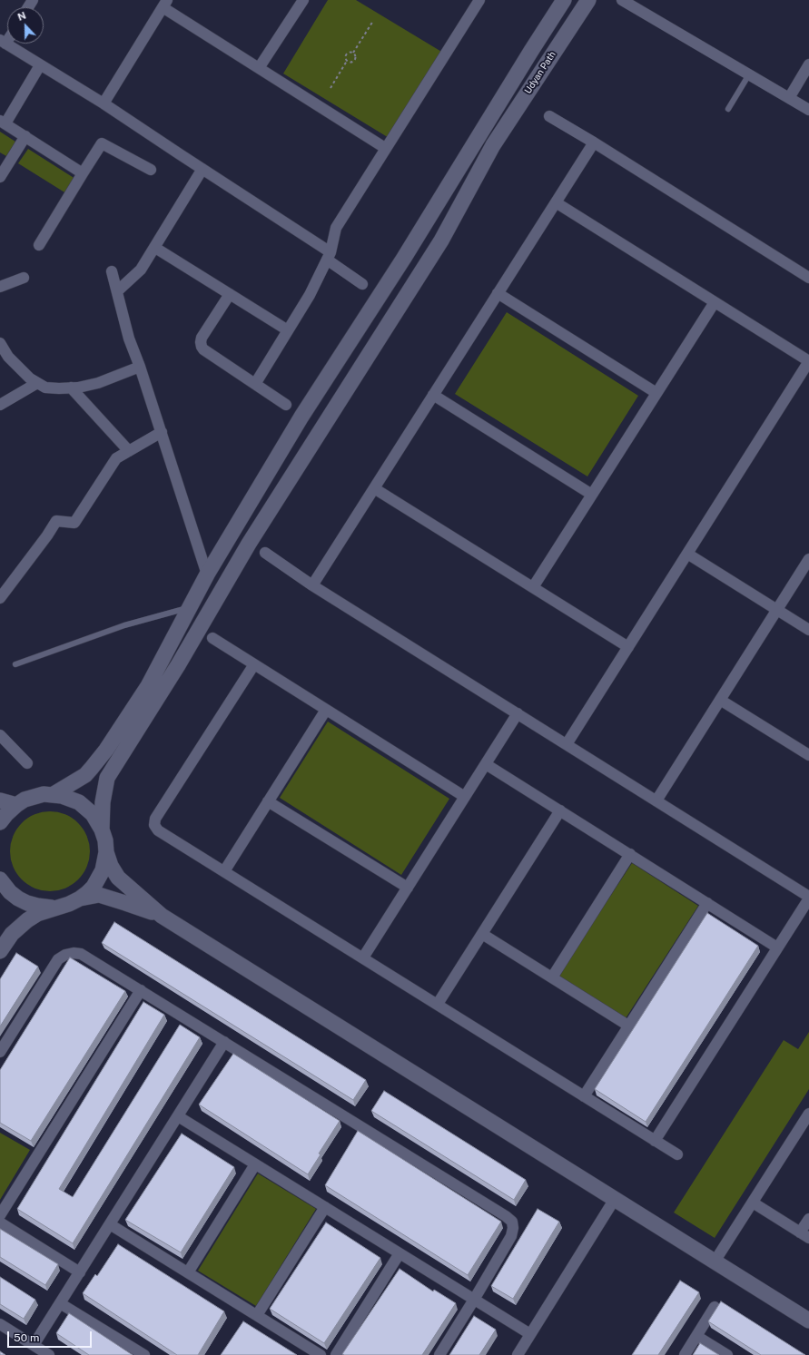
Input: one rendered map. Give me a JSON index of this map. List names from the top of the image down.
{
  "streets": {
    "main road": ["Udyan Path"]
  },
  "scale_bar": "50 m",
  "north": "top"
}
